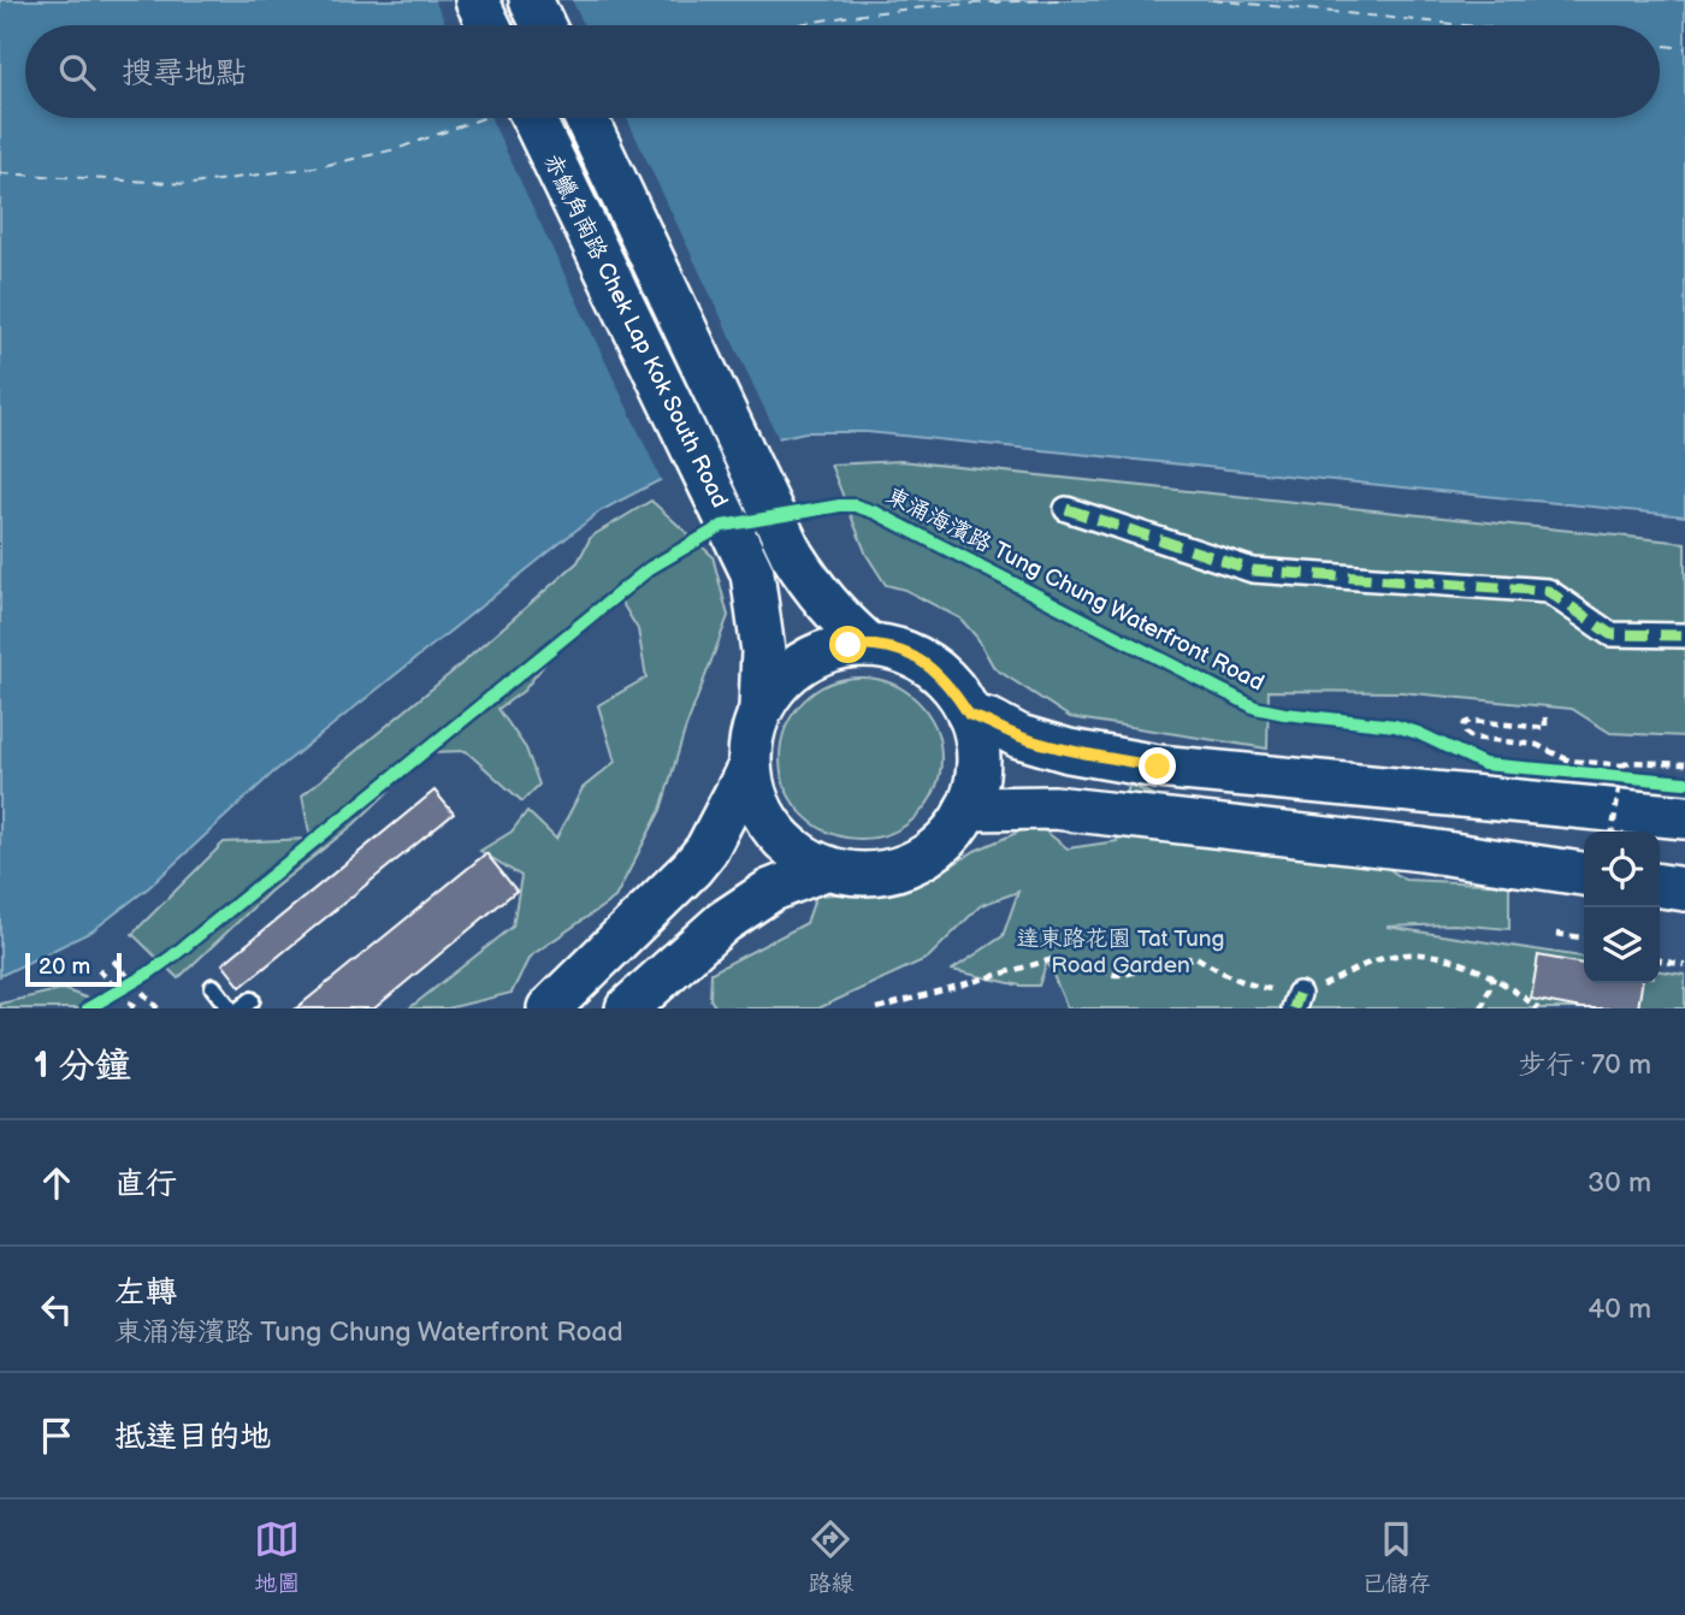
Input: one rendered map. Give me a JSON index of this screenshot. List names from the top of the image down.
{
  "streets": {
    "main road": ["赤鱲角南路 Chek Lap Kok South Road"],
    "cycle path": ["東涌海濱路 Tung Chung Waterfront Road"]
  },
  "parks": ["達東路花園 Tat Tung Road Garden"],
  "scale_bar": "20 m",
  "page": {
    "search": "搜尋地點",
    "scale": "20 m",
    "heading": ["1 分鐘", "步行 · 70 m"],
    "list": [
      ["直行", "30 m"],
      ["左轉", "東涌海濱路 Tung Chung Waterfront Road", "40 m"],
      "抵達目的地"
    ],
    "nav": ["地圖", "路線", "已儲存"]
  }
}
